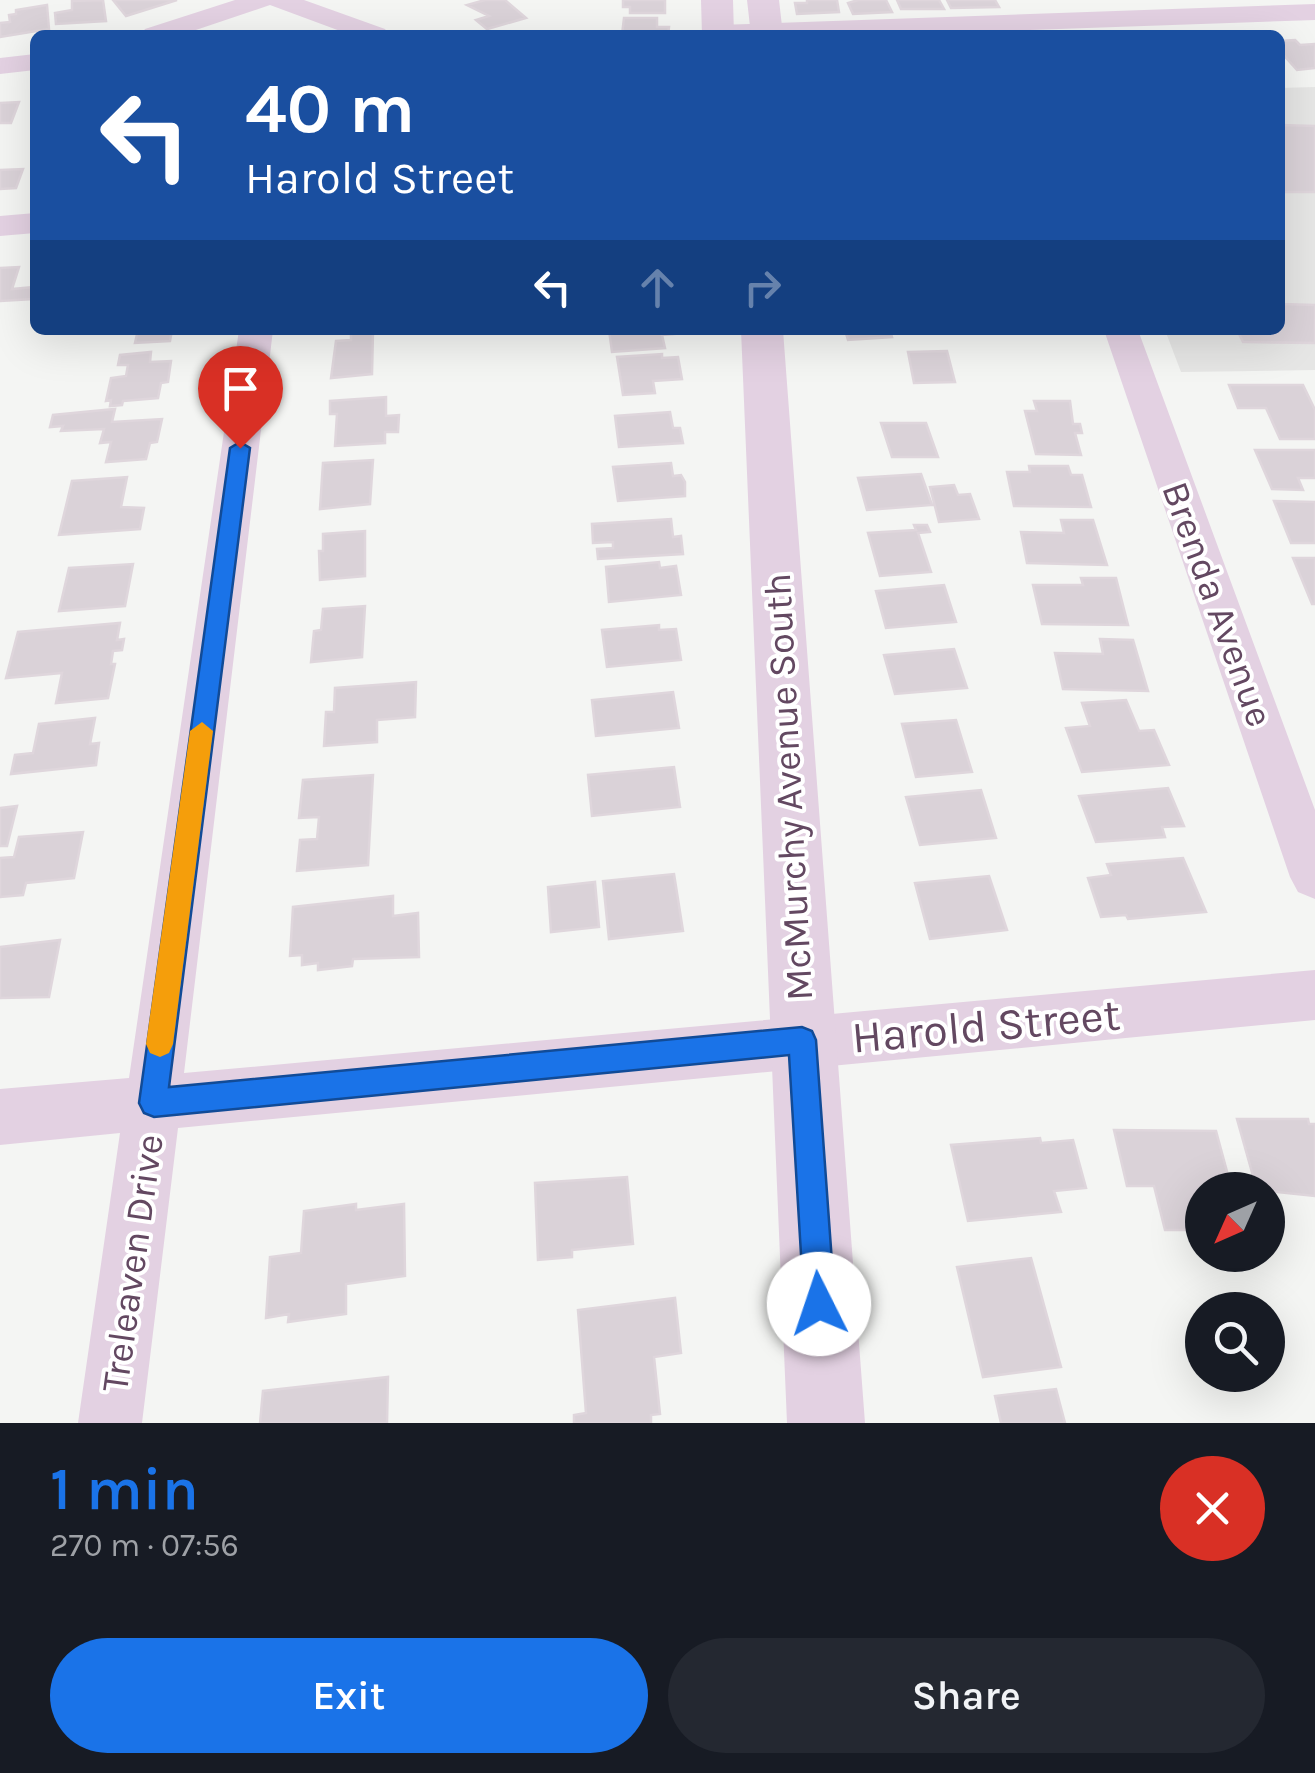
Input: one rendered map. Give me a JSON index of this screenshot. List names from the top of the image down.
{
  "streets": {
    "street": [
      "Brenda Avenue",
      "McMurchy Avenue South",
      "Harold Street",
      "Treleaven Drive"
    ]
  },
  "crossings": [
    ["McMurchy Avenue South", "Harold Street"],
    ["Harold Street", "Treleaven Drive"]
  ],
  "north": "bottom left",
  "page": {
    "turn": ["40 m", "Harold Street"],
    "heading": ["1 min", "270 m · 07:56"],
    "buttons": ["Exit", "Share"]
  }
}
